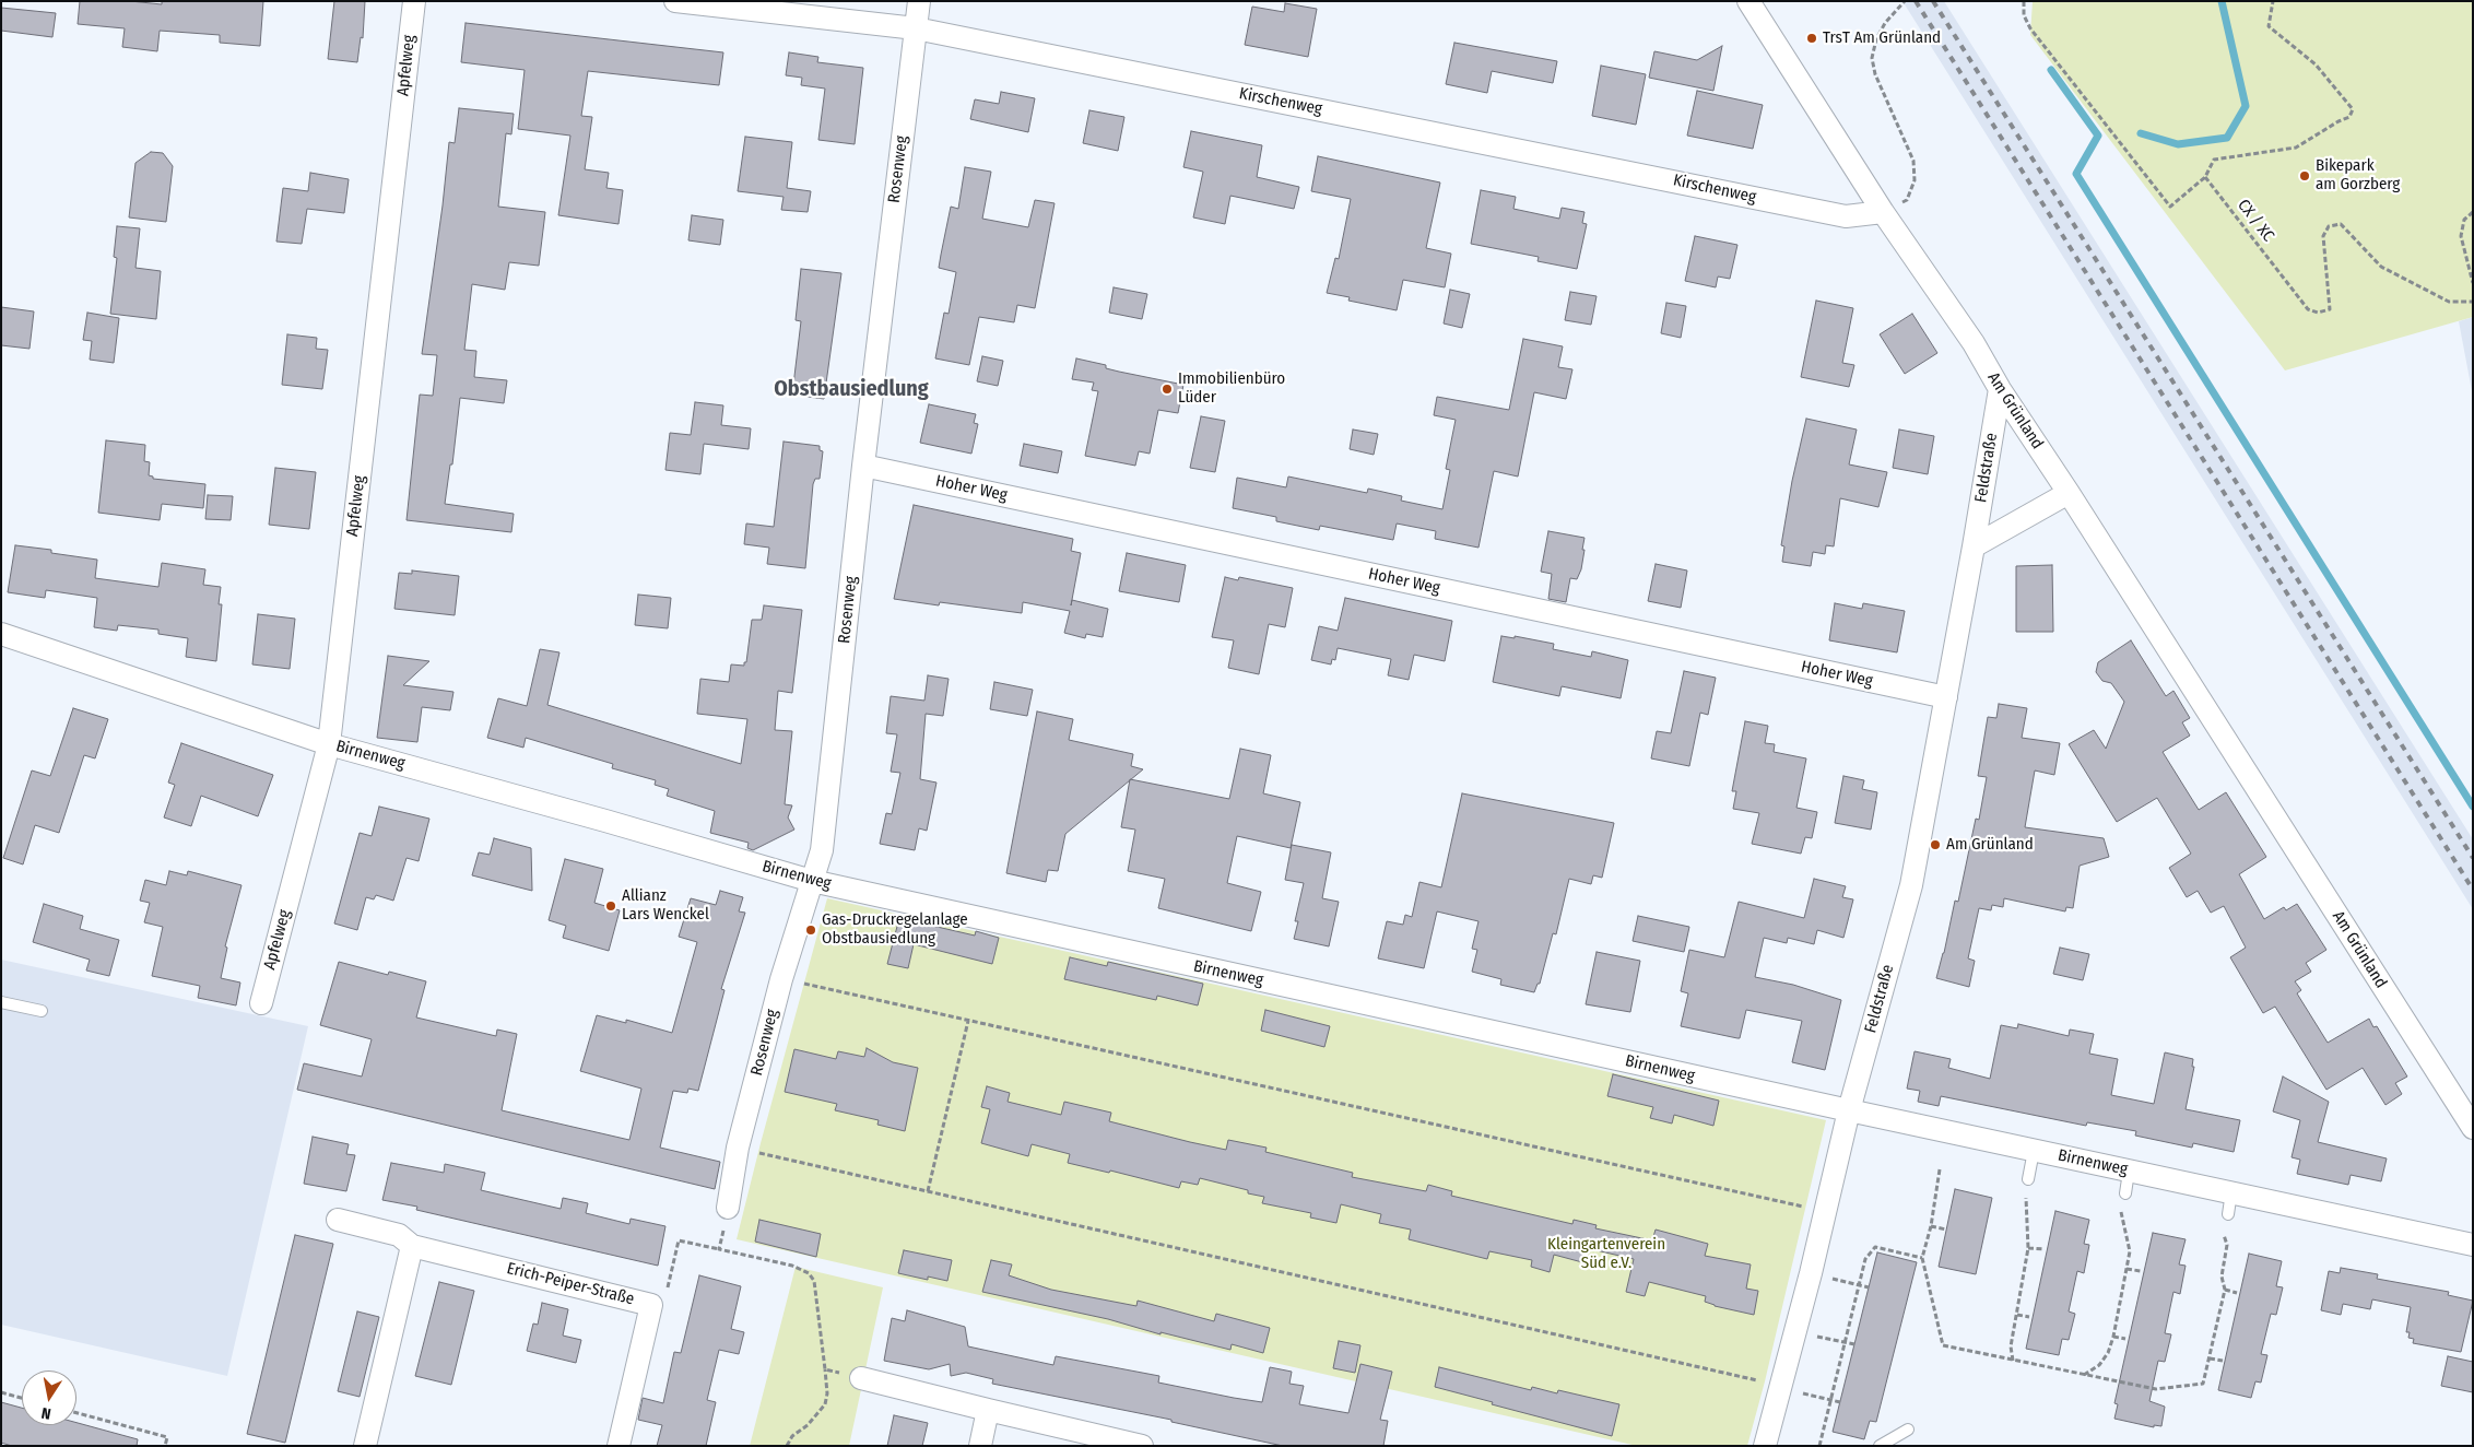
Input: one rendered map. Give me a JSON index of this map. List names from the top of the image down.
{
  "streets": {
    "street": [
      "Apfelweg",
      "Kirschenweg",
      "Rosenweg",
      "Am Grünland",
      "Feldstraße",
      "Hoher Weg",
      "Birnenweg",
      "Erich-Peiper-Straße"
    ],
    "path": ["CX / XC"]
  },
  "crossings": [
    ["Apfelweg", "Birnenweg"],
    ["Kirschenweg", "Rosenweg"],
    ["Kirschenweg", "Am Grünland"],
    ["Rosenweg", "Hoher Weg"],
    ["Rosenweg", "Birnenweg"],
    ["Am Grünland", "Feldstraße"],
    ["Feldstraße", "Hoher Weg"],
    ["Feldstraße", "Birnenweg"]
  ],
  "districts": ["Obstbausiedlung"],
  "parks": ["Kleingartenverein Süd e.V."],
  "places": [
    "TrsT Am Grünland",
    "Bikepark am Gorzberg",
    "Immobilienbüro Lüder",
    "Am Grünland",
    "Allianz Lars Wenckel",
    "Gas-Druckregelanlage Obstbausiedlung"
  ],
  "north": "bottom"
}
